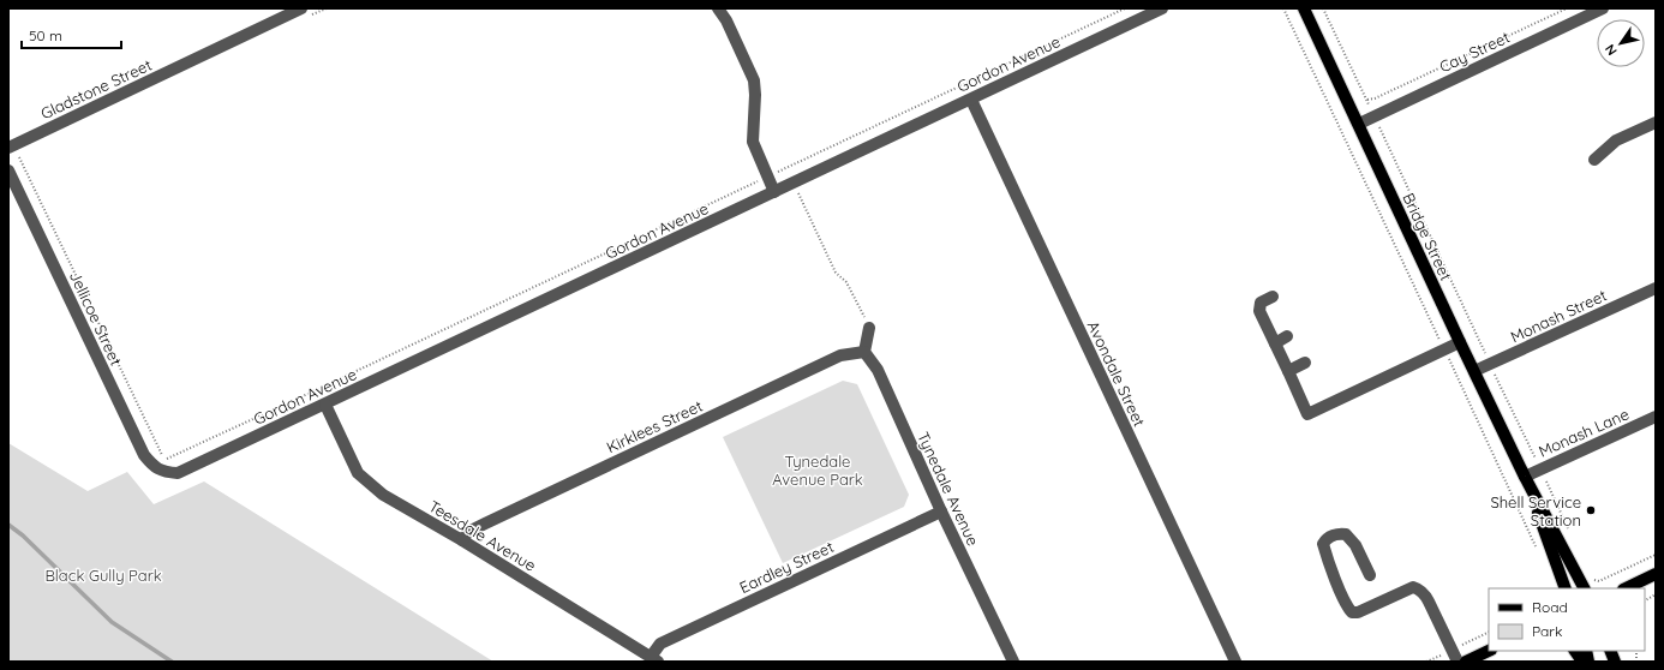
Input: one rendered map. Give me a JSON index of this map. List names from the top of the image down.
{
  "streets": {
    "main road": ["Bridge Street"],
    "street": [
      "Cay Street",
      "Gordon Avenue",
      "Gladstone Street",
      "Monash Street",
      "Jellicoe Street",
      "Avondale Street",
      "Kirklees Street",
      "Monash Lane",
      "Tynedale Avenue",
      "Teesdale Avenue",
      "Eardley Street"
    ]
  },
  "crossings": [
    ["Cay Street", "Bridge Street"],
    ["Gordon Avenue", "Jellicoe Street"],
    ["Gordon Avenue", "Avondale Street"],
    ["Gordon Avenue", "Teesdale Avenue"],
    ["Bridge Street", "Monash Street"],
    ["Bridge Street", "Monash Lane"],
    ["Kirklees Street", "Tynedale Avenue"],
    ["Kirklees Street", "Teesdale Avenue"],
    ["Tynedale Avenue", "Eardley Street"],
    ["Teesdale Avenue", "Eardley Street"]
  ],
  "parks": ["Tynedale Avenue Park", "Black Gully Park"],
  "places": ["Shell Service Station"],
  "legend": ["Road", "Park"],
  "scale_bar": "50 m",
  "north": "bottom left"
}
